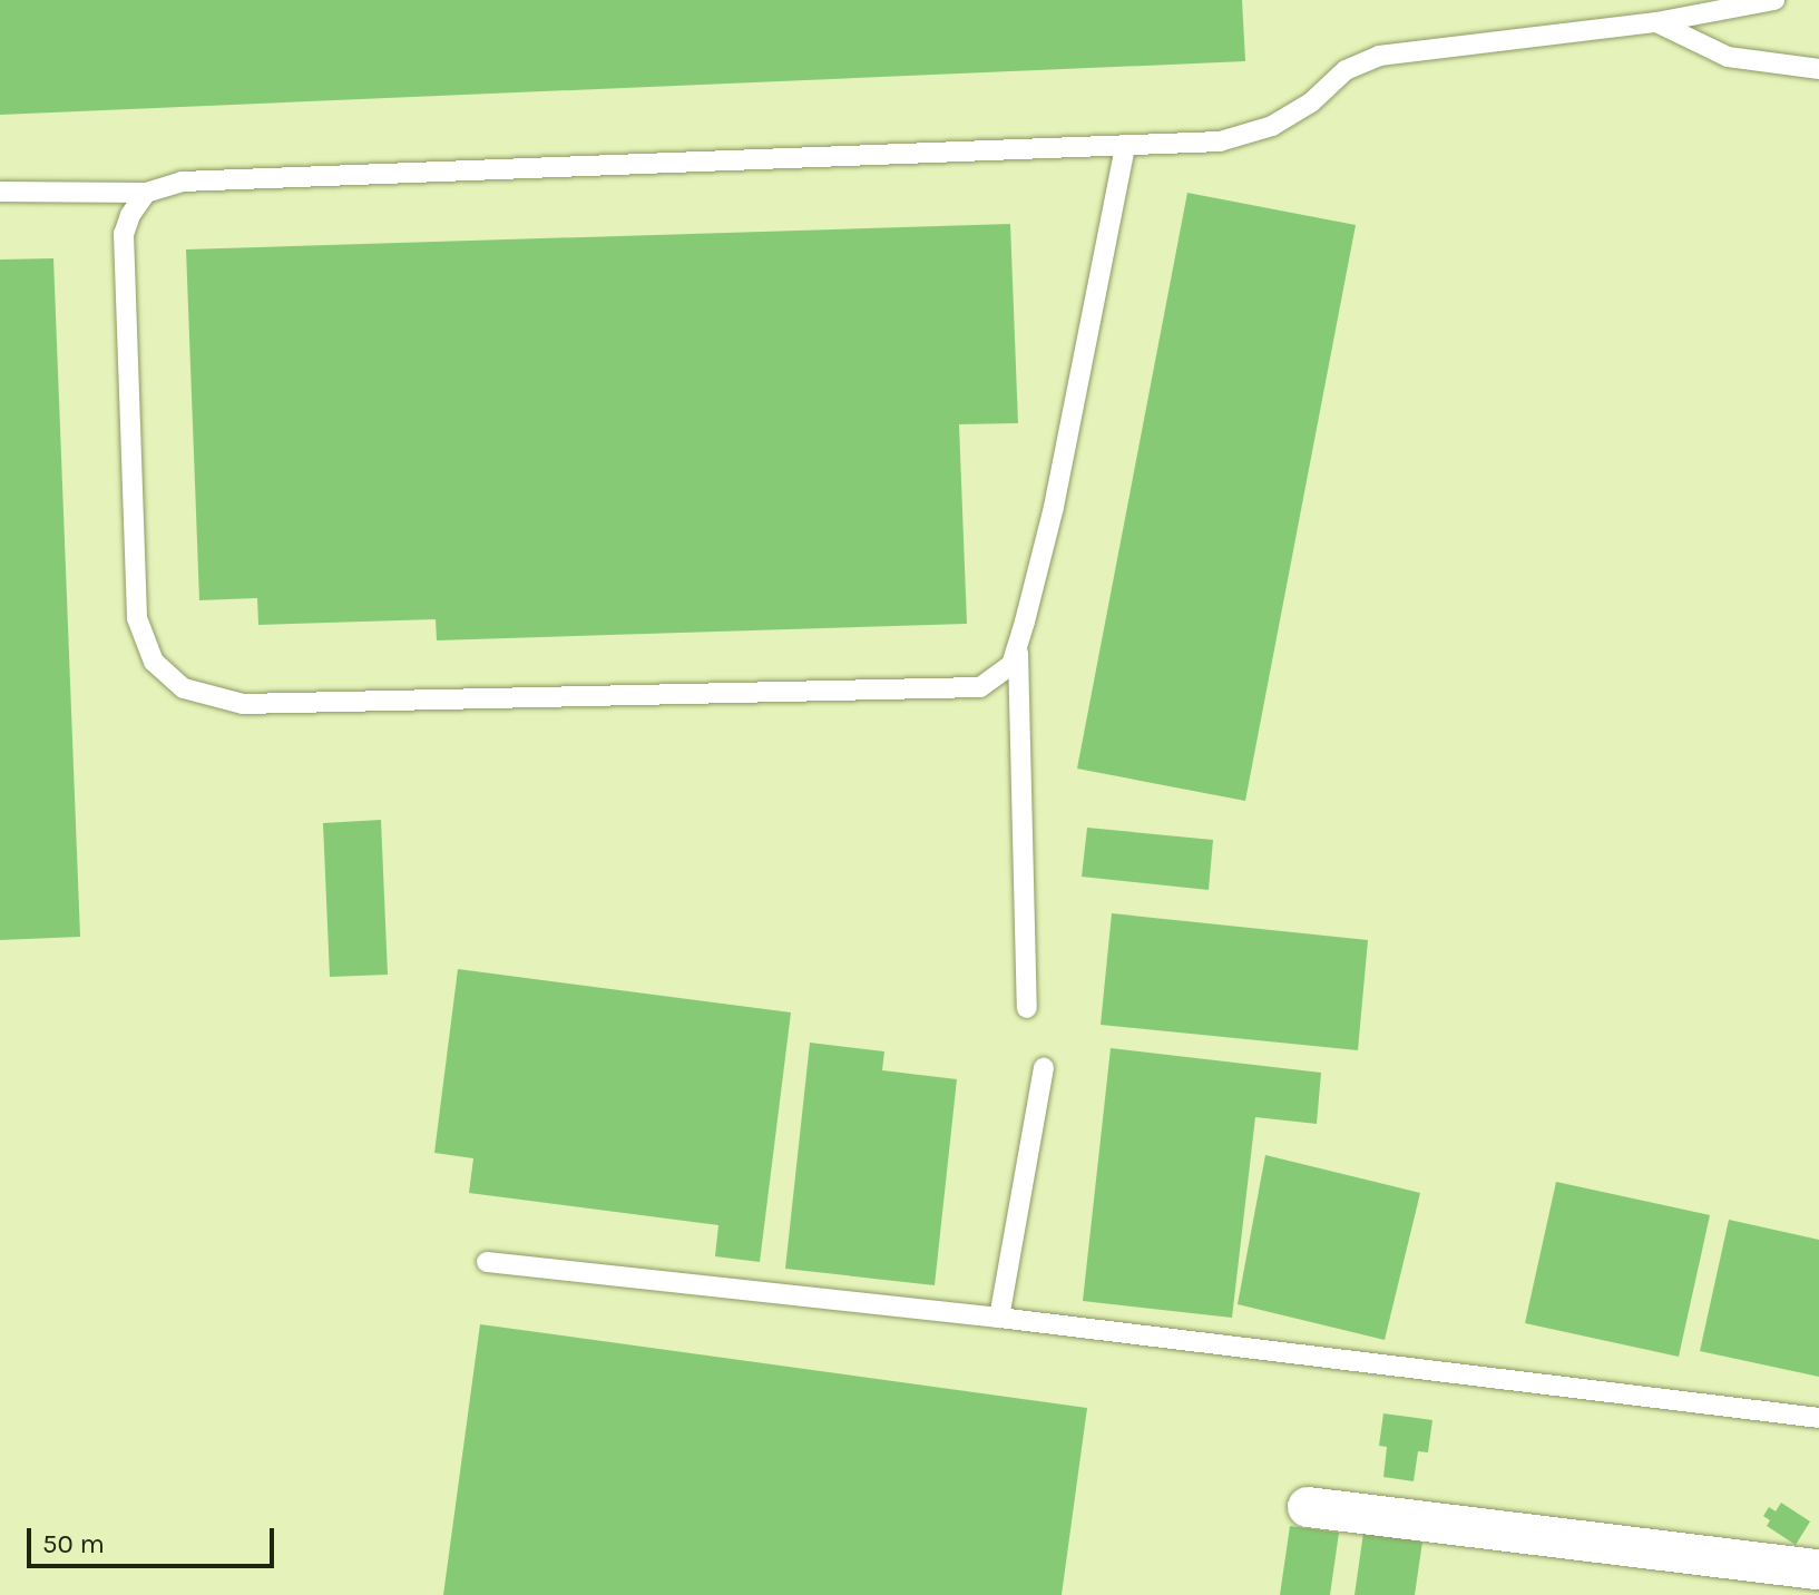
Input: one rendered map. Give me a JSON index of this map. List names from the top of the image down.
{
  "scale_bar": "50 m"
}
